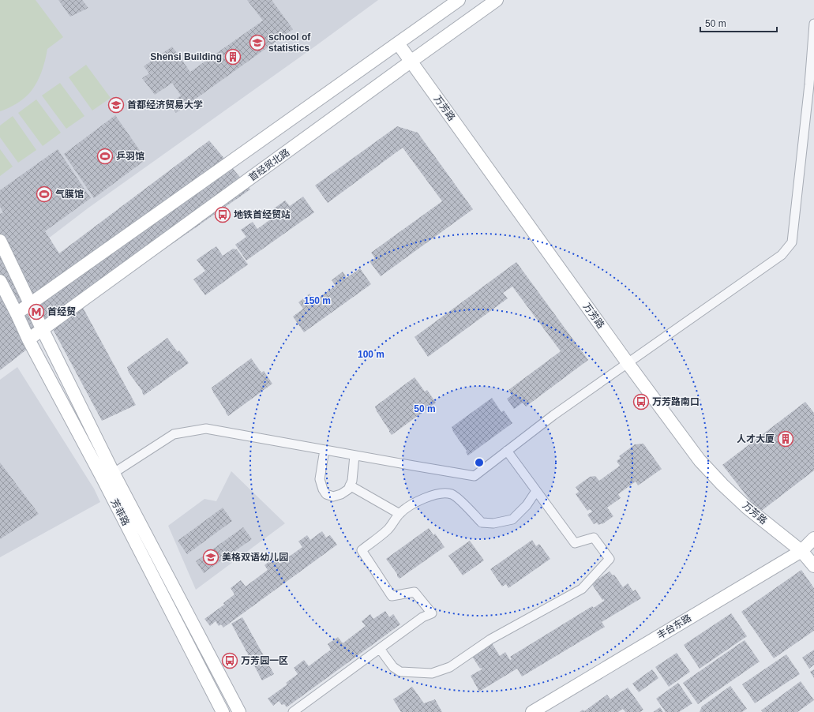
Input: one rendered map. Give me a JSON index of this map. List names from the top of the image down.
{
  "streets": {
    "street": [
      "万芳路",
      "首经贸北路",
      "芳菲路",
      "丰台东路"
    ]
  },
  "crossings": [
    ["万芳路", "首经贸北路"],
    ["万芳路", "丰台东路"],
    ["首经贸北路", "芳菲路"]
  ],
  "places": {
    "school or university": ["school of statistics", "首都经济贸易大学", "美格双语幼儿园"],
    "building": ["Shensi Building", "人才大厦"],
    "sports": ["乒羽馆", "气膜馆"],
    "bus stop": ["地铁首经贸站", "万芳路南口", "万芳园一区"],
    "metro station": ["首经贸"]
  },
  "scale_bar": "50 m",
  "rings": ["150 m", "100 m", "50 m"]
}
